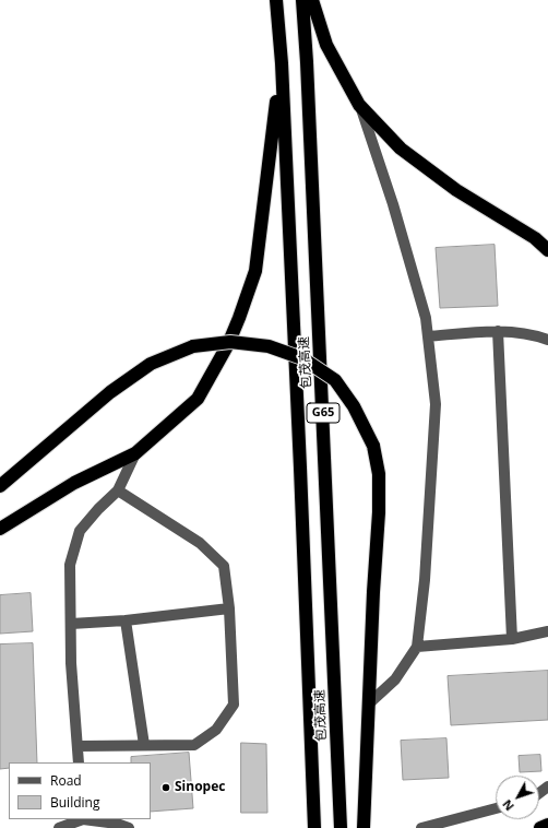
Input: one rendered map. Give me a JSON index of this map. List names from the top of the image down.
{
  "streets": {
    "highway": ["包茂高速", "G65"]
  },
  "places": ["Sinopec"],
  "legend": ["Road", "Building"],
  "north": "bottom left"
}
